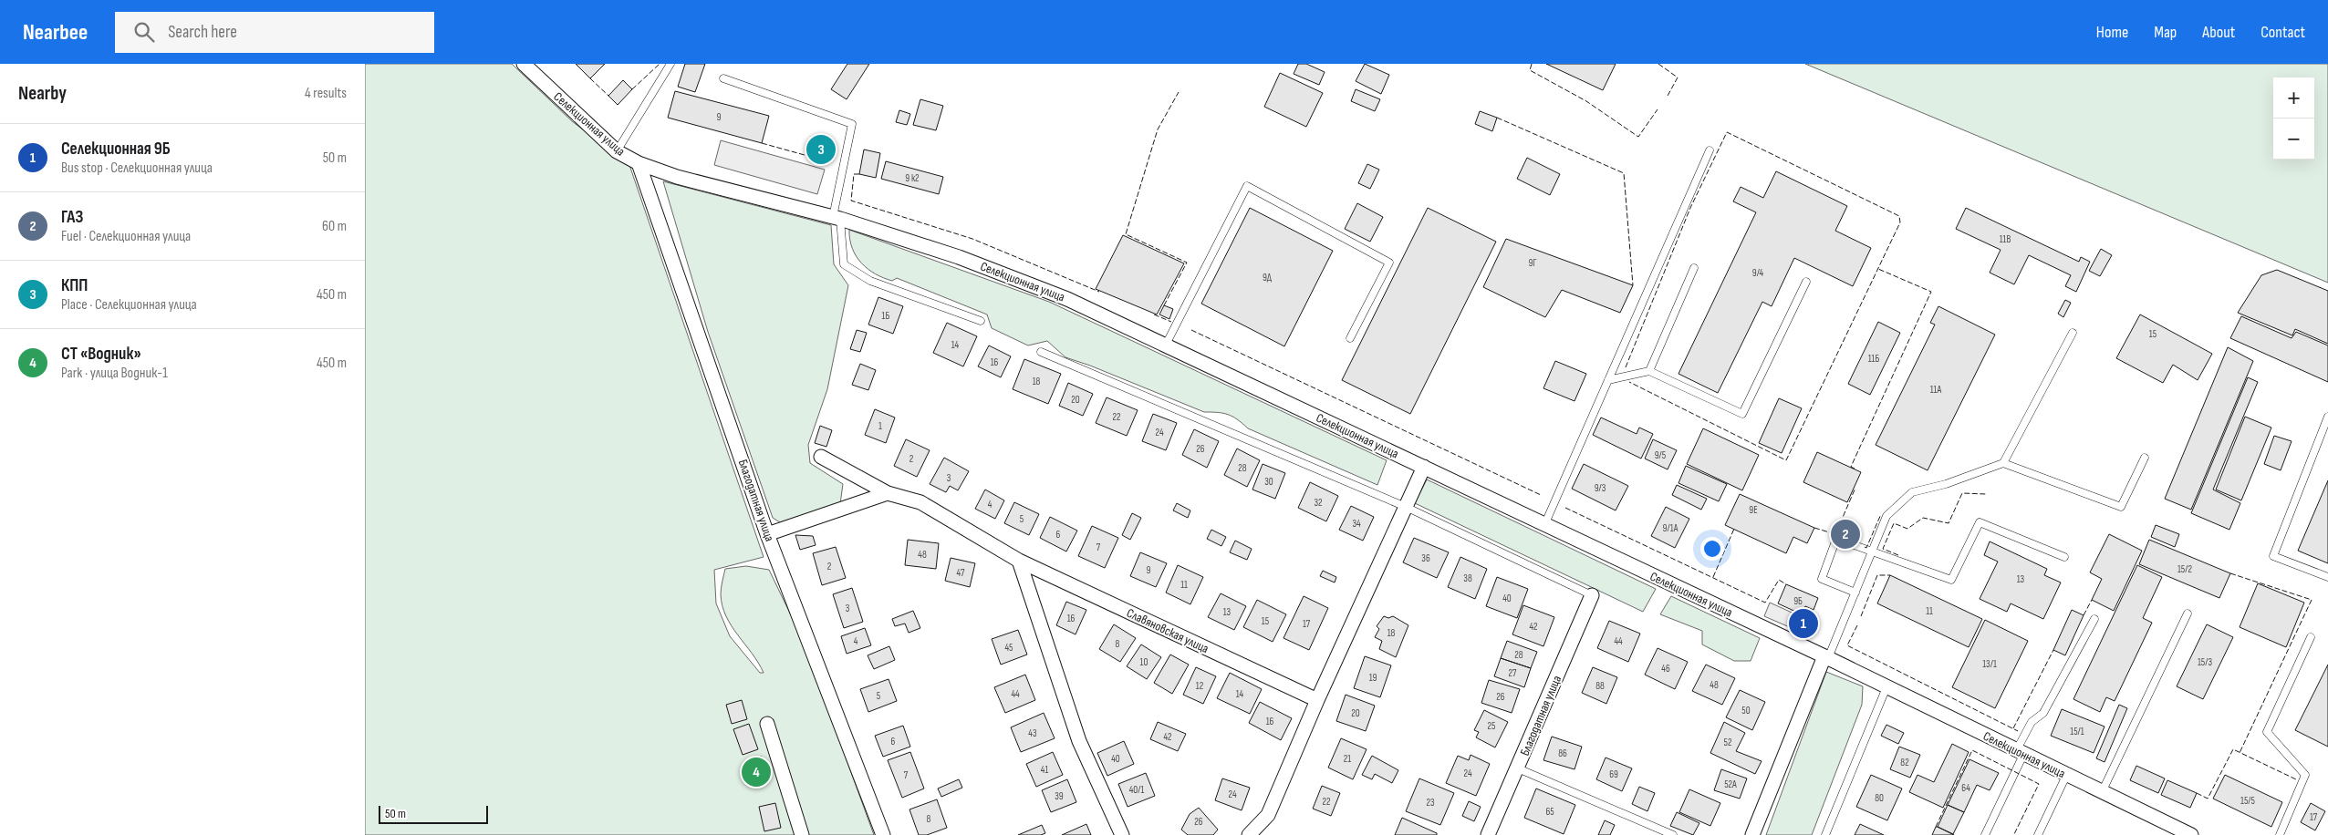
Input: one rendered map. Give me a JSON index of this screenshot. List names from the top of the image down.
{
  "streets": {
    "street": ["Селекционная улица", "Благодатная улица", "Славяновская улица"]
  },
  "crossings": [
    ["Селекционная улица", "Благодатная улица"]
  ],
  "house_numbers": [
    "9",
    "9 к2",
    "11В",
    "9Г",
    "9/4",
    "9Д",
    "1Б",
    "15",
    "14",
    "11Б",
    "16",
    "18",
    "11А",
    "20",
    "22",
    "1",
    "24",
    "26",
    "9/5",
    "2",
    "28",
    "3",
    "30",
    "9/3",
    "32",
    "4",
    "9Е",
    "5",
    "34",
    "9/1А",
    "6",
    "7",
    "48",
    "36",
    "2",
    "15/2",
    "9",
    "47",
    "38",
    "13",
    "11",
    "40",
    "9Б",
    "3",
    "11",
    "13",
    "16",
    "15",
    "17",
    "42",
    "18",
    "4",
    "44",
    "8",
    "45",
    "28",
    "10",
    "15/3",
    "13/1",
    "46",
    "27",
    "19",
    "48",
    "12",
    "88",
    "44",
    "14",
    "5",
    "26",
    "50",
    "20",
    "16",
    "25",
    "15/1",
    "43",
    "42",
    "6",
    "52",
    "86",
    "40",
    "21",
    "82",
    "41",
    "24",
    "69",
    "7",
    "52А",
    "64",
    "40/1",
    "24",
    "39",
    "80",
    "15/5",
    "22",
    "23",
    "65",
    "17",
    "8",
    "26"
  ],
  "scale_bar": "50 m",
  "page": {
    "header": "Nearbee",
    "search": "Search here",
    "nav": [
      "Home",
      "Map",
      "About",
      "Contact"
    ],
    "heading": ["Nearby", "4 results"],
    "map_buttons": ["+", "−"],
    "list": [
      {
        "mark": "1",
        "name": "Селекционная 9Б",
        "note": "Bus stop · Селекционная улица",
        "value": "50 m"
      },
      {
        "mark": "2",
        "name": "ГАЗ",
        "note": "Fuel · Селекционная улица",
        "value": "60 m"
      },
      {
        "mark": "3",
        "name": "КПП",
        "note": "Place · Селекционная улица",
        "value": "450 m"
      },
      {
        "mark": "4",
        "name": "СТ «Водник»",
        "note": "Park · улица Водник-1",
        "value": "450 m"
      }
    ],
    "pins": [
      "3",
      "2",
      "1",
      "4"
    ],
    "scale": "50 m"
  }
}
